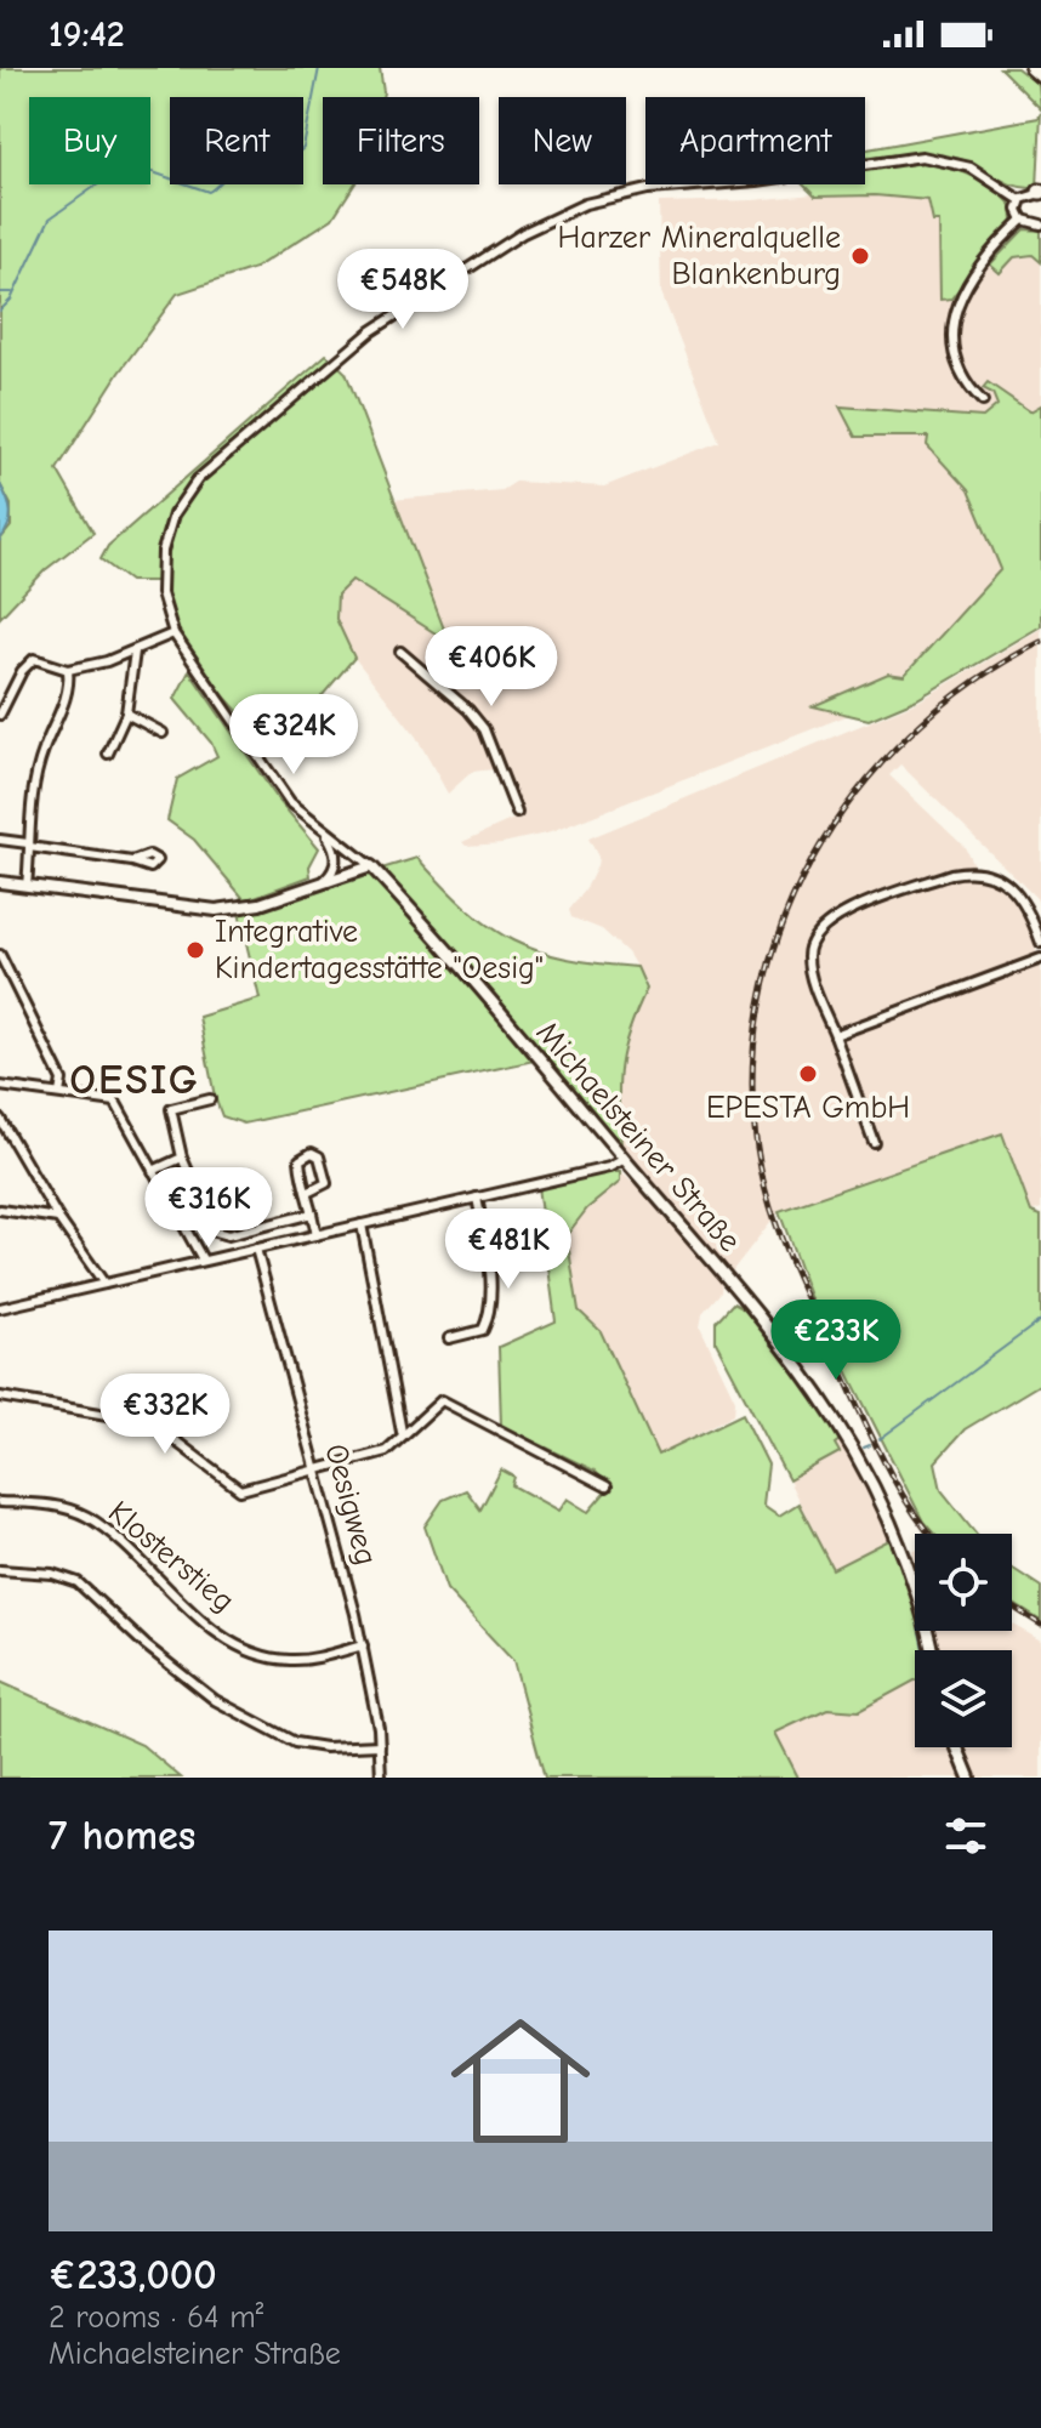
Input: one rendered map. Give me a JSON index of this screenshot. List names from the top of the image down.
{
  "streets": {
    "street": ["Michaelsteiner Straße", "Oesigweg", "Klosterstieg"]
  },
  "crossings": [
    ["Oesigweg", "Klosterstieg"]
  ],
  "districts": ["OESIG"],
  "places": ["Harzer Mineralquelle Blankenburg", "Integrative Kindertagesstätte \"Oesig\"", "EPESTA GmbH"],
  "page": {
    "status": "19:42",
    "chip": [
      "Buy",
      "Rent",
      "Filters",
      "New",
      "Apartment"
    ],
    "price": [
      "€548K",
      "€406K",
      "€324K",
      "€316K",
      "€481K",
      "€233K",
      "€332K"
    ],
    "heading": "7 homes",
    "list": [
      {
        "name": "€233,000",
        "note": "2 rooms · 64 m² · Michaelsteiner Straße"
      }
    ]
  }
}
